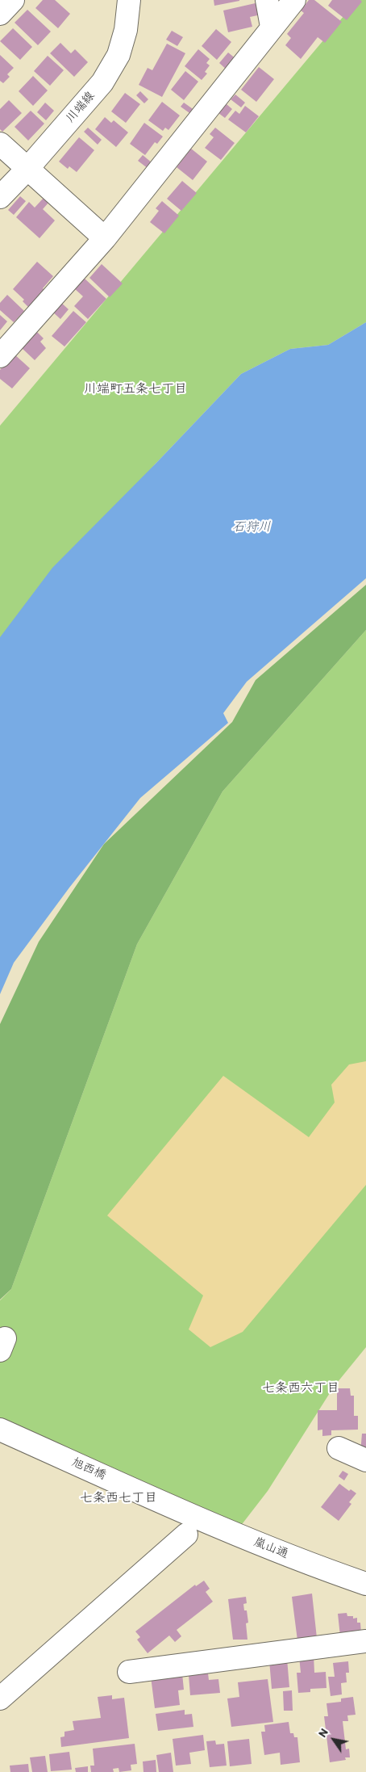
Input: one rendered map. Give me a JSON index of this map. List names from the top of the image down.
{
  "streets": {
    "street": ["川端線", "旭西橋", "嵐山通"]
  },
  "crossings": [
    ["旭西橋", "嵐山通"]
  ],
  "districts": ["川端町五条七丁目", "七条西六丁目", "七条西七丁目"],
  "water": ["石狩川"],
  "north": "top left"
}
